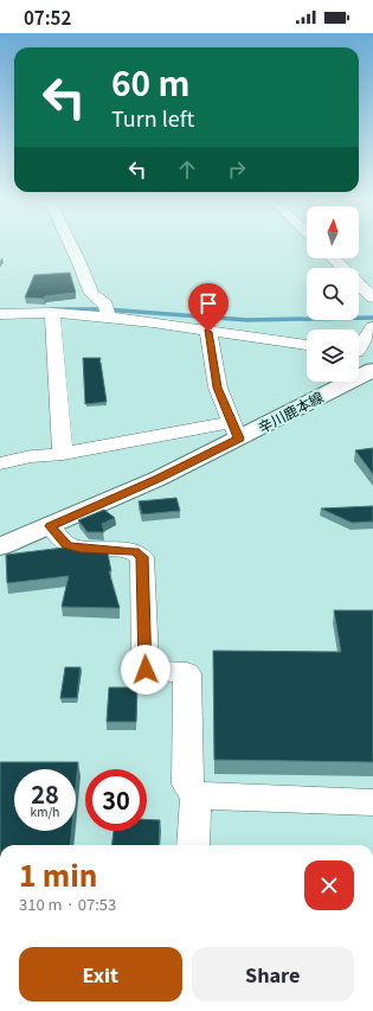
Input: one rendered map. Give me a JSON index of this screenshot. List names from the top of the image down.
{
  "streets": {
    "main road": ["辛川鹿本線"]
  },
  "north": "top",
  "page": {
    "status": "07:52",
    "turn": ["60 m", "Turn left"],
    "speed": "28 km/h",
    "limit": "30",
    "heading": ["1 min", "310 m · 07:53"],
    "buttons": ["Exit", "Share"]
  }
}
